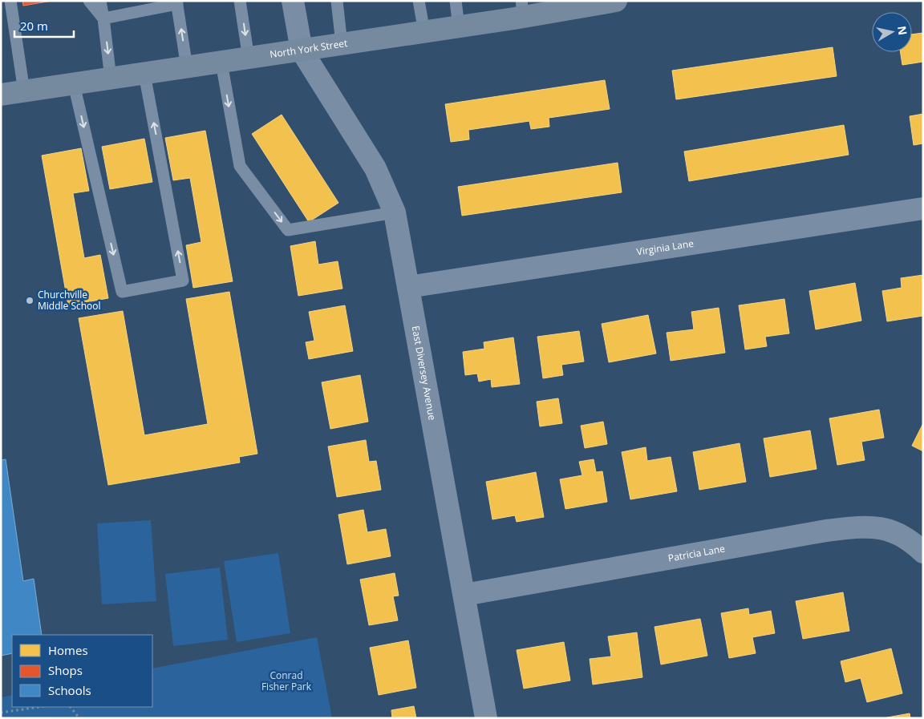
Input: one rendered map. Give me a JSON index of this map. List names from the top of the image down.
{
  "streets": {
    "main road": ["North York Street"],
    "street": ["Virginia Lane", "East Diversey Avenue", "Patricia Lane"]
  },
  "crossings": [
    ["North York Street", "East Diversey Avenue"],
    ["Virginia Lane", "East Diversey Avenue"],
    ["East Diversey Avenue", "Patricia Lane"]
  ],
  "parks": ["Conrad Fisher Park"],
  "places": ["Churchville Middle School"],
  "legend": ["Homes", "Shops", "Schools"],
  "scale_bar": "20 m",
  "north": "right"
}
